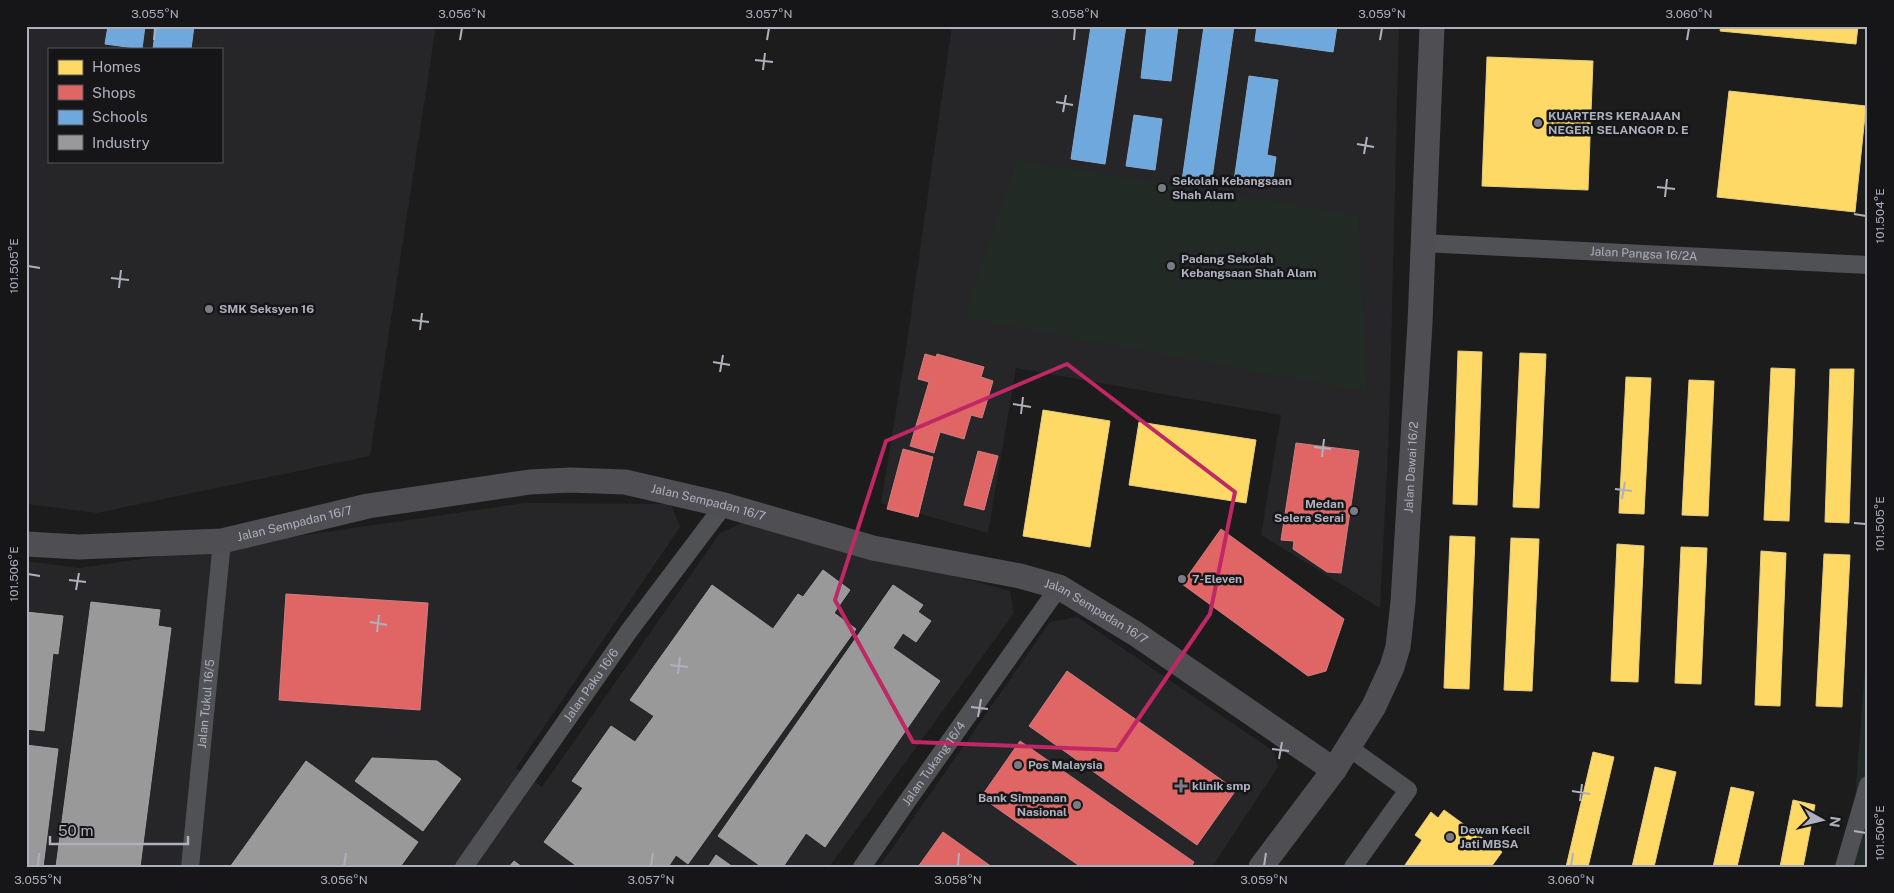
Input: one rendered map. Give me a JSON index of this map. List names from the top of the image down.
{
  "streets": {
    "street": [
      "Jalan Pangsa 16/2A",
      "Jalan Dawai 16/2",
      "Jalan Sempadan 16/7",
      "Jalan Paku 16/6",
      "Jalan Tukul 16/5",
      "Jalan Tukang 16/4"
    ]
  },
  "crossings": [
    ["Jalan Pangsa 16/2A", "Jalan Dawai 16/2"],
    ["Jalan Dawai 16/2", "Jalan Sempadan 16/7"],
    ["Jalan Sempadan 16/7", "Jalan Paku 16/6"],
    ["Jalan Sempadan 16/7", "Jalan Tukul 16/5"],
    ["Jalan Sempadan 16/7", "Jalan Tukang 16/4"]
  ],
  "places": {
    "other": [
      "KUARTERS KERAJAAN NEGERI SELANGOR D. E",
      "Sekolah Kebangsaan Shah Alam",
      "Padang Sekolah Kebangsaan Shah Alam",
      "SMK Seksyen 16",
      "Medan Selera Serai",
      "7-Eleven",
      "Pos Malaysia",
      "Bank Simpanan Nasional",
      "Dewan Kecil Jati MBSA"
    ],
    "health": ["klinik smp"]
  },
  "legend": [
    "Homes",
    "Shops",
    "Schools",
    "Industry"
  ],
  "scale_bar": "50 m",
  "north": "right",
  "coordinates": [
    "3.055°N",
    "3.056°N",
    "3.057°N",
    "3.058°N",
    "3.059°N",
    "3.060°N",
    "101.504°E",
    "101.505°E",
    "101.506°E"
  ]
}
